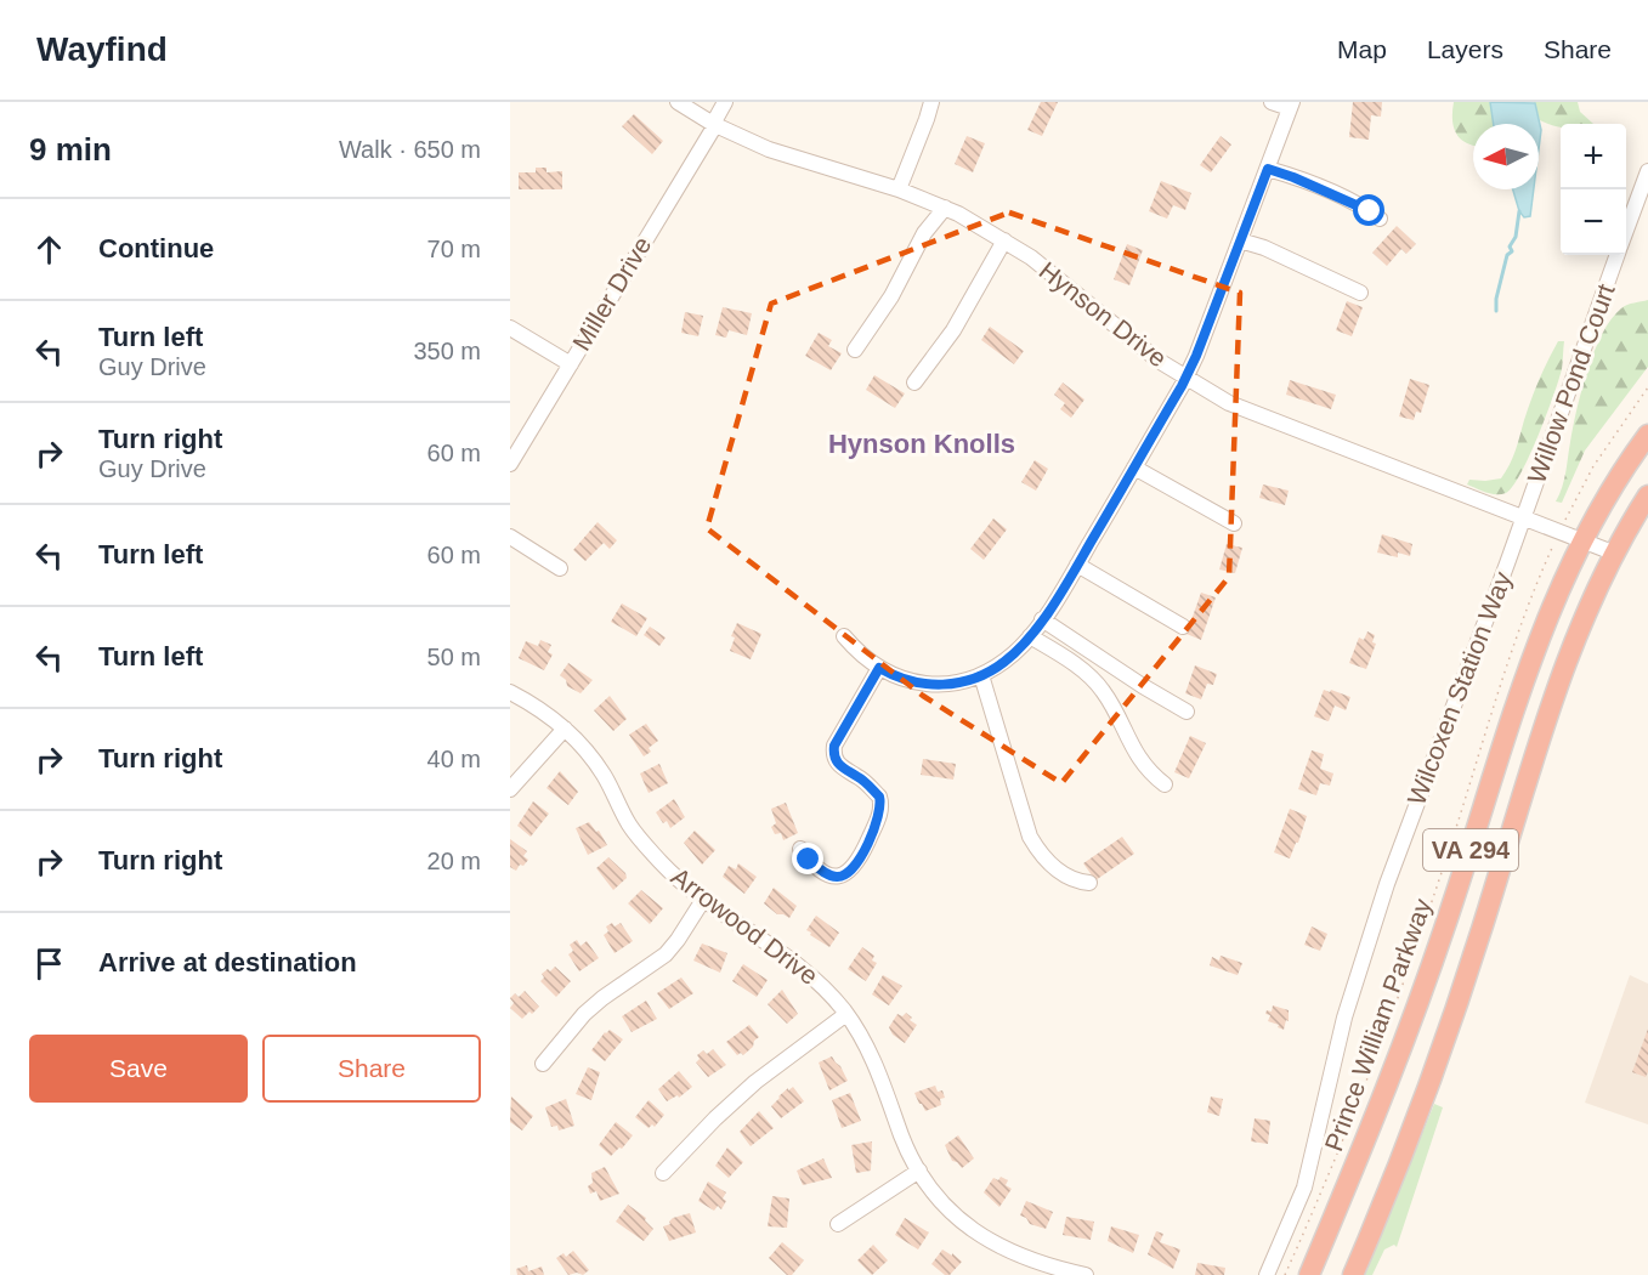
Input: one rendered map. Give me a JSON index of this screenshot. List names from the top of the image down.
{
  "streets": {
    "highway": ["VA 294", "Prince William Parkway"],
    "street": [
      "Miller Drive",
      "Hynson Drive",
      "Willow Pond Court",
      "Wilcoxen Station Way",
      "Arrowood Drive"
    ]
  },
  "crossings": [
    ["Miller Drive", "Hynson Drive"],
    ["Hynson Drive", "Willow Pond Court"],
    ["Hynson Drive", "Wilcoxen Station Way"],
    ["Hynson Drive", "VA 294"],
    ["Hynson Drive", "Prince William Parkway"],
    ["Willow Pond Court", "Wilcoxen Station Way"]
  ],
  "districts": ["Hynson Knolls"],
  "north": "left",
  "page": {
    "header": "Wayfind",
    "nav": ["Map", "Layers", "Share"],
    "heading": ["9 min", "Walk · 650 m"],
    "map_buttons": ["+", "−"],
    "list": [
      ["Continue", "70 m"],
      ["Turn left", "Guy Drive", "350 m"],
      ["Turn right", "Guy Drive", "60 m"],
      ["Turn left", "60 m"],
      ["Turn left", "50 m"],
      ["Turn right", "40 m"],
      ["Turn right", "20 m"],
      "Arrive at destination"
    ],
    "buttons": ["Save", "Share"]
  }
}
